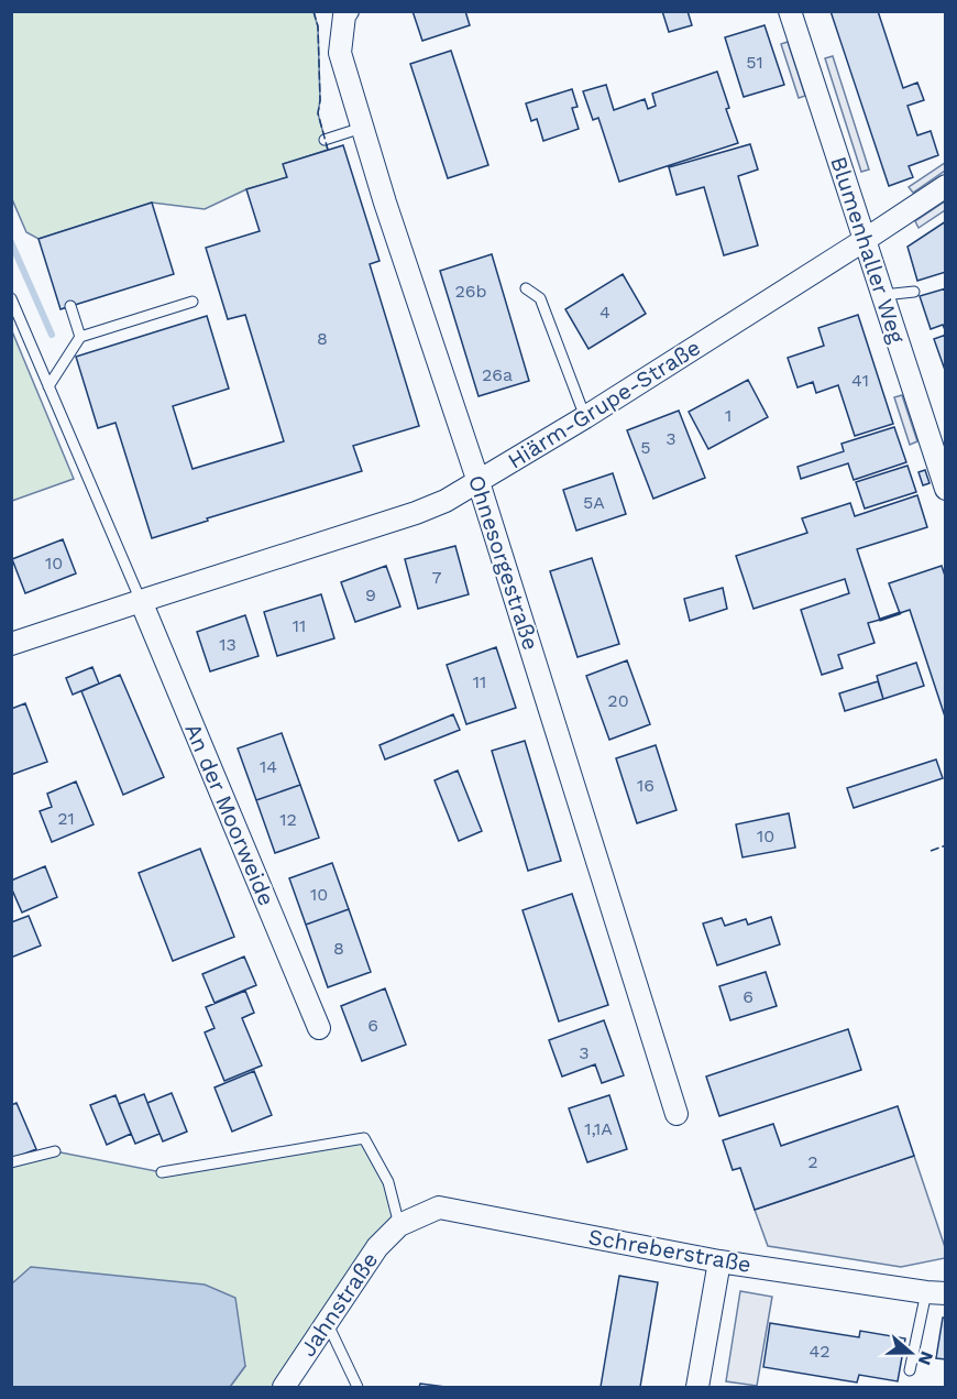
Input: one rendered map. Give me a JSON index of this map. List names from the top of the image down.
{
  "streets": {
    "street": [
      "Blumenhaller Weg",
      "Hiärm-Grupe-Straße",
      "Ohnesorgestraße",
      "An der Moorweide",
      "Schreberstraße",
      "Jahnstraße"
    ]
  },
  "crossings": [
    ["Blumenhaller Weg", "Hiärm-Grupe-Straße"],
    ["Hiärm-Grupe-Straße", "Ohnesorgestraße"],
    ["Hiärm-Grupe-Straße", "An der Moorweide"],
    ["Schreberstraße", "Jahnstraße"]
  ],
  "house_numbers": [
    "51",
    "26b",
    "4",
    "8",
    "26a",
    "41",
    "1",
    "3",
    "5",
    "5A",
    "10",
    "7",
    "9",
    "11",
    "13",
    "11",
    "20",
    "14",
    "16",
    "21",
    "12",
    "10",
    "10",
    "8",
    "6",
    "6",
    "3",
    "1,1A",
    "2",
    "42"
  ],
  "north": "right"
}
